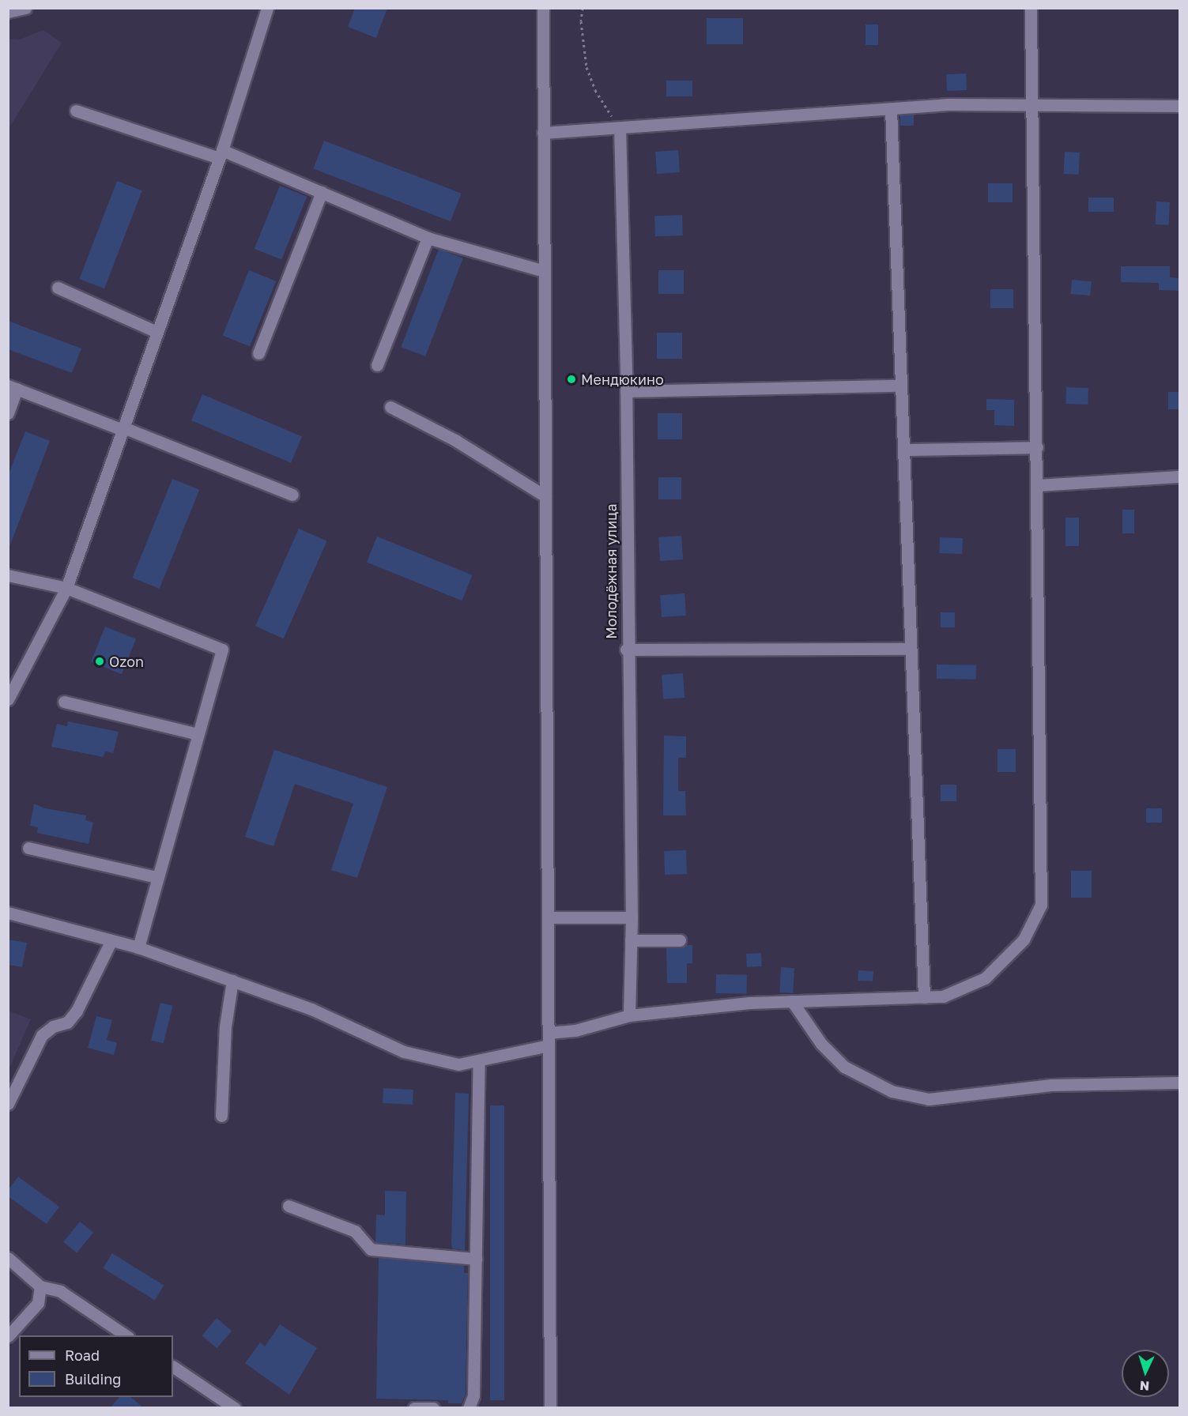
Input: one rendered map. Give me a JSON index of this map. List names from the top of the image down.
{
  "streets": {
    "street": ["Молодёжная улица"]
  },
  "places": ["Мендюкино", "Ozon"],
  "legend": ["Road", "Building"],
  "north": "bottom"
}
